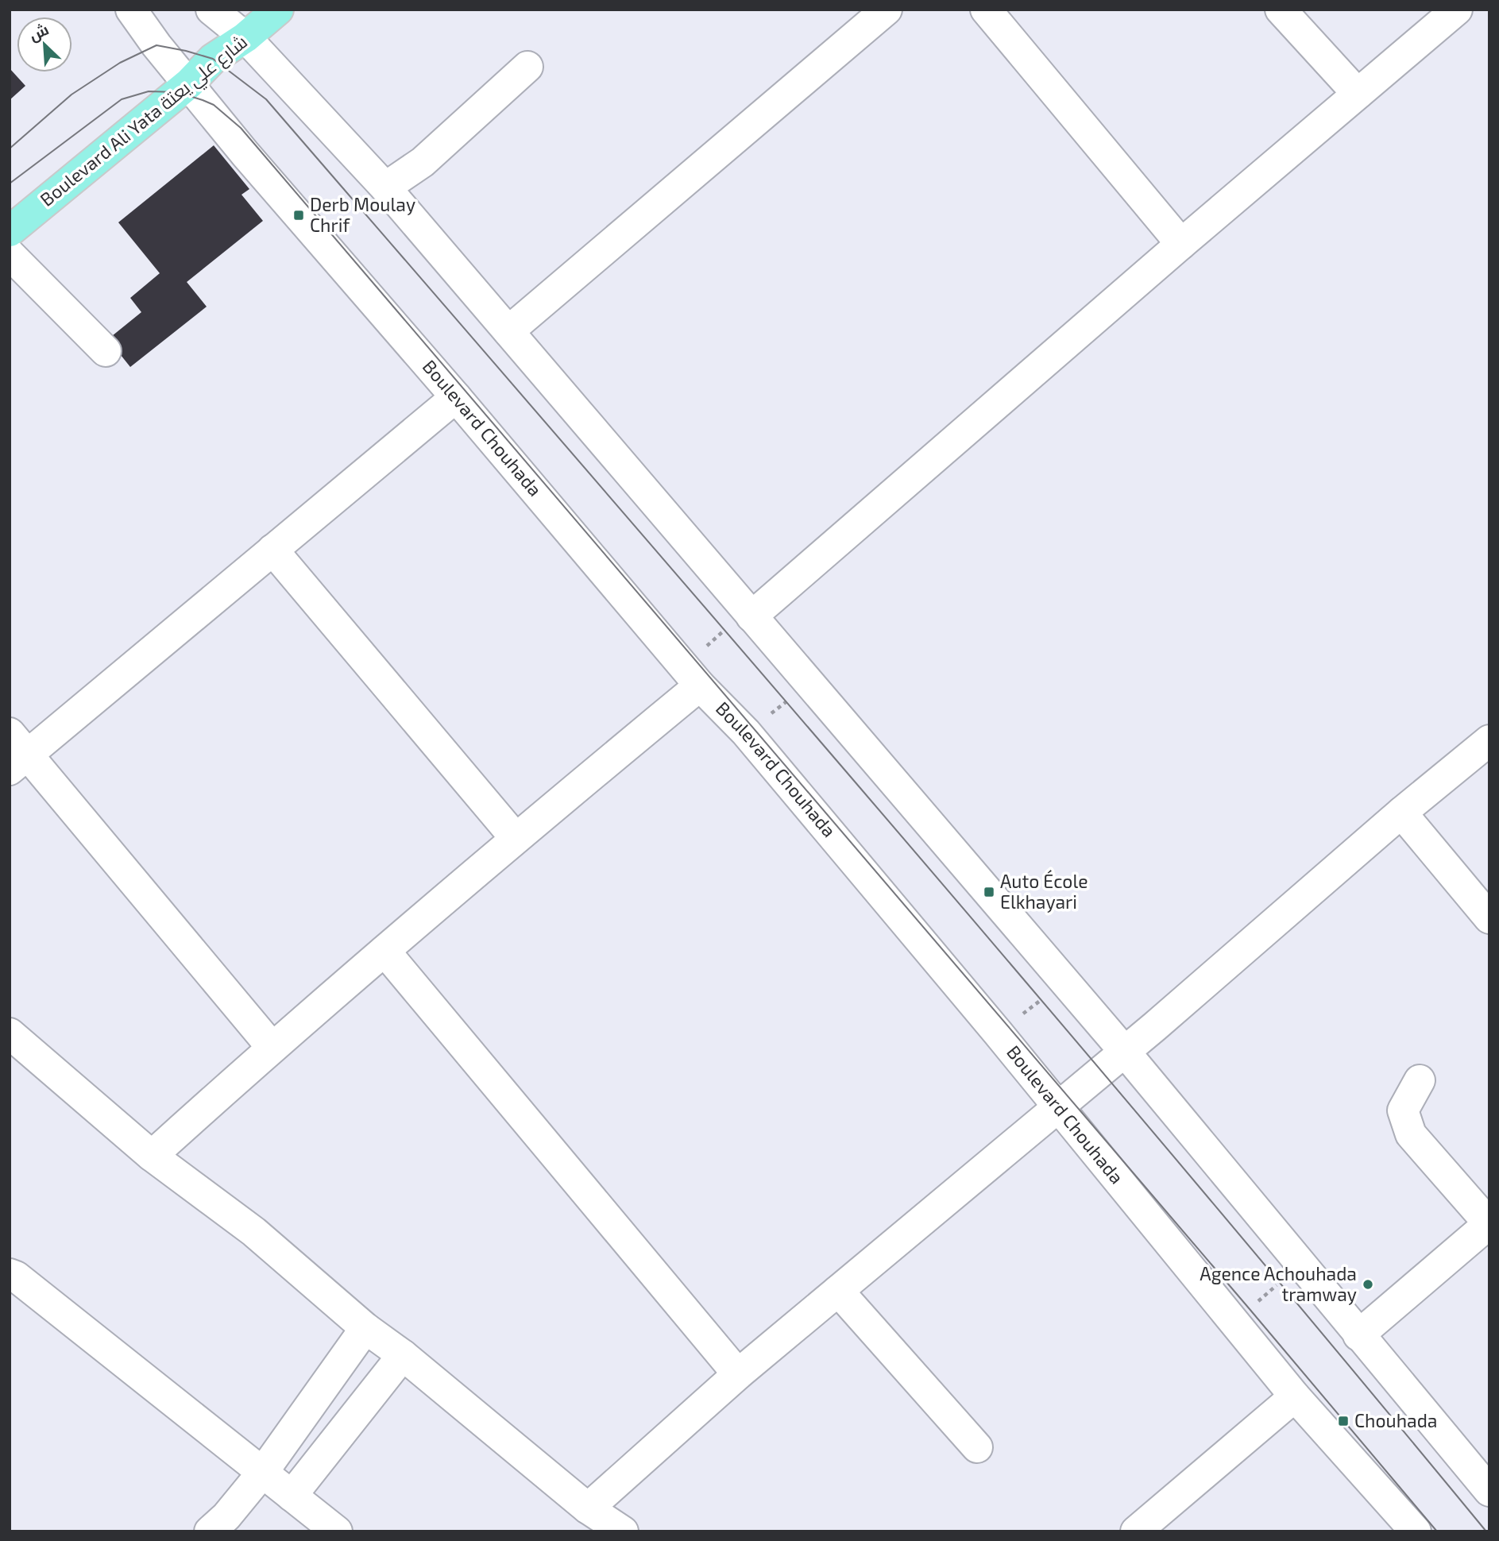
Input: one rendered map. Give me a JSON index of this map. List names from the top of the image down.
{
  "streets": {
    "main road": ["Boulevard Ali Yata شارع علي يعتة"],
    "street": ["Boulevard Chouhada"]
  },
  "crossings": [
    ["Boulevard Ali Yata شارع علي يعتة", "Boulevard Chouhada"]
  ],
  "places": {
    "transit": ["Derb Moulay Chrif", "Auto École Elkhayari", "Chouhada"],
    "other": ["Agence Achouhada tramway"]
  },
  "north": "top left"
}
